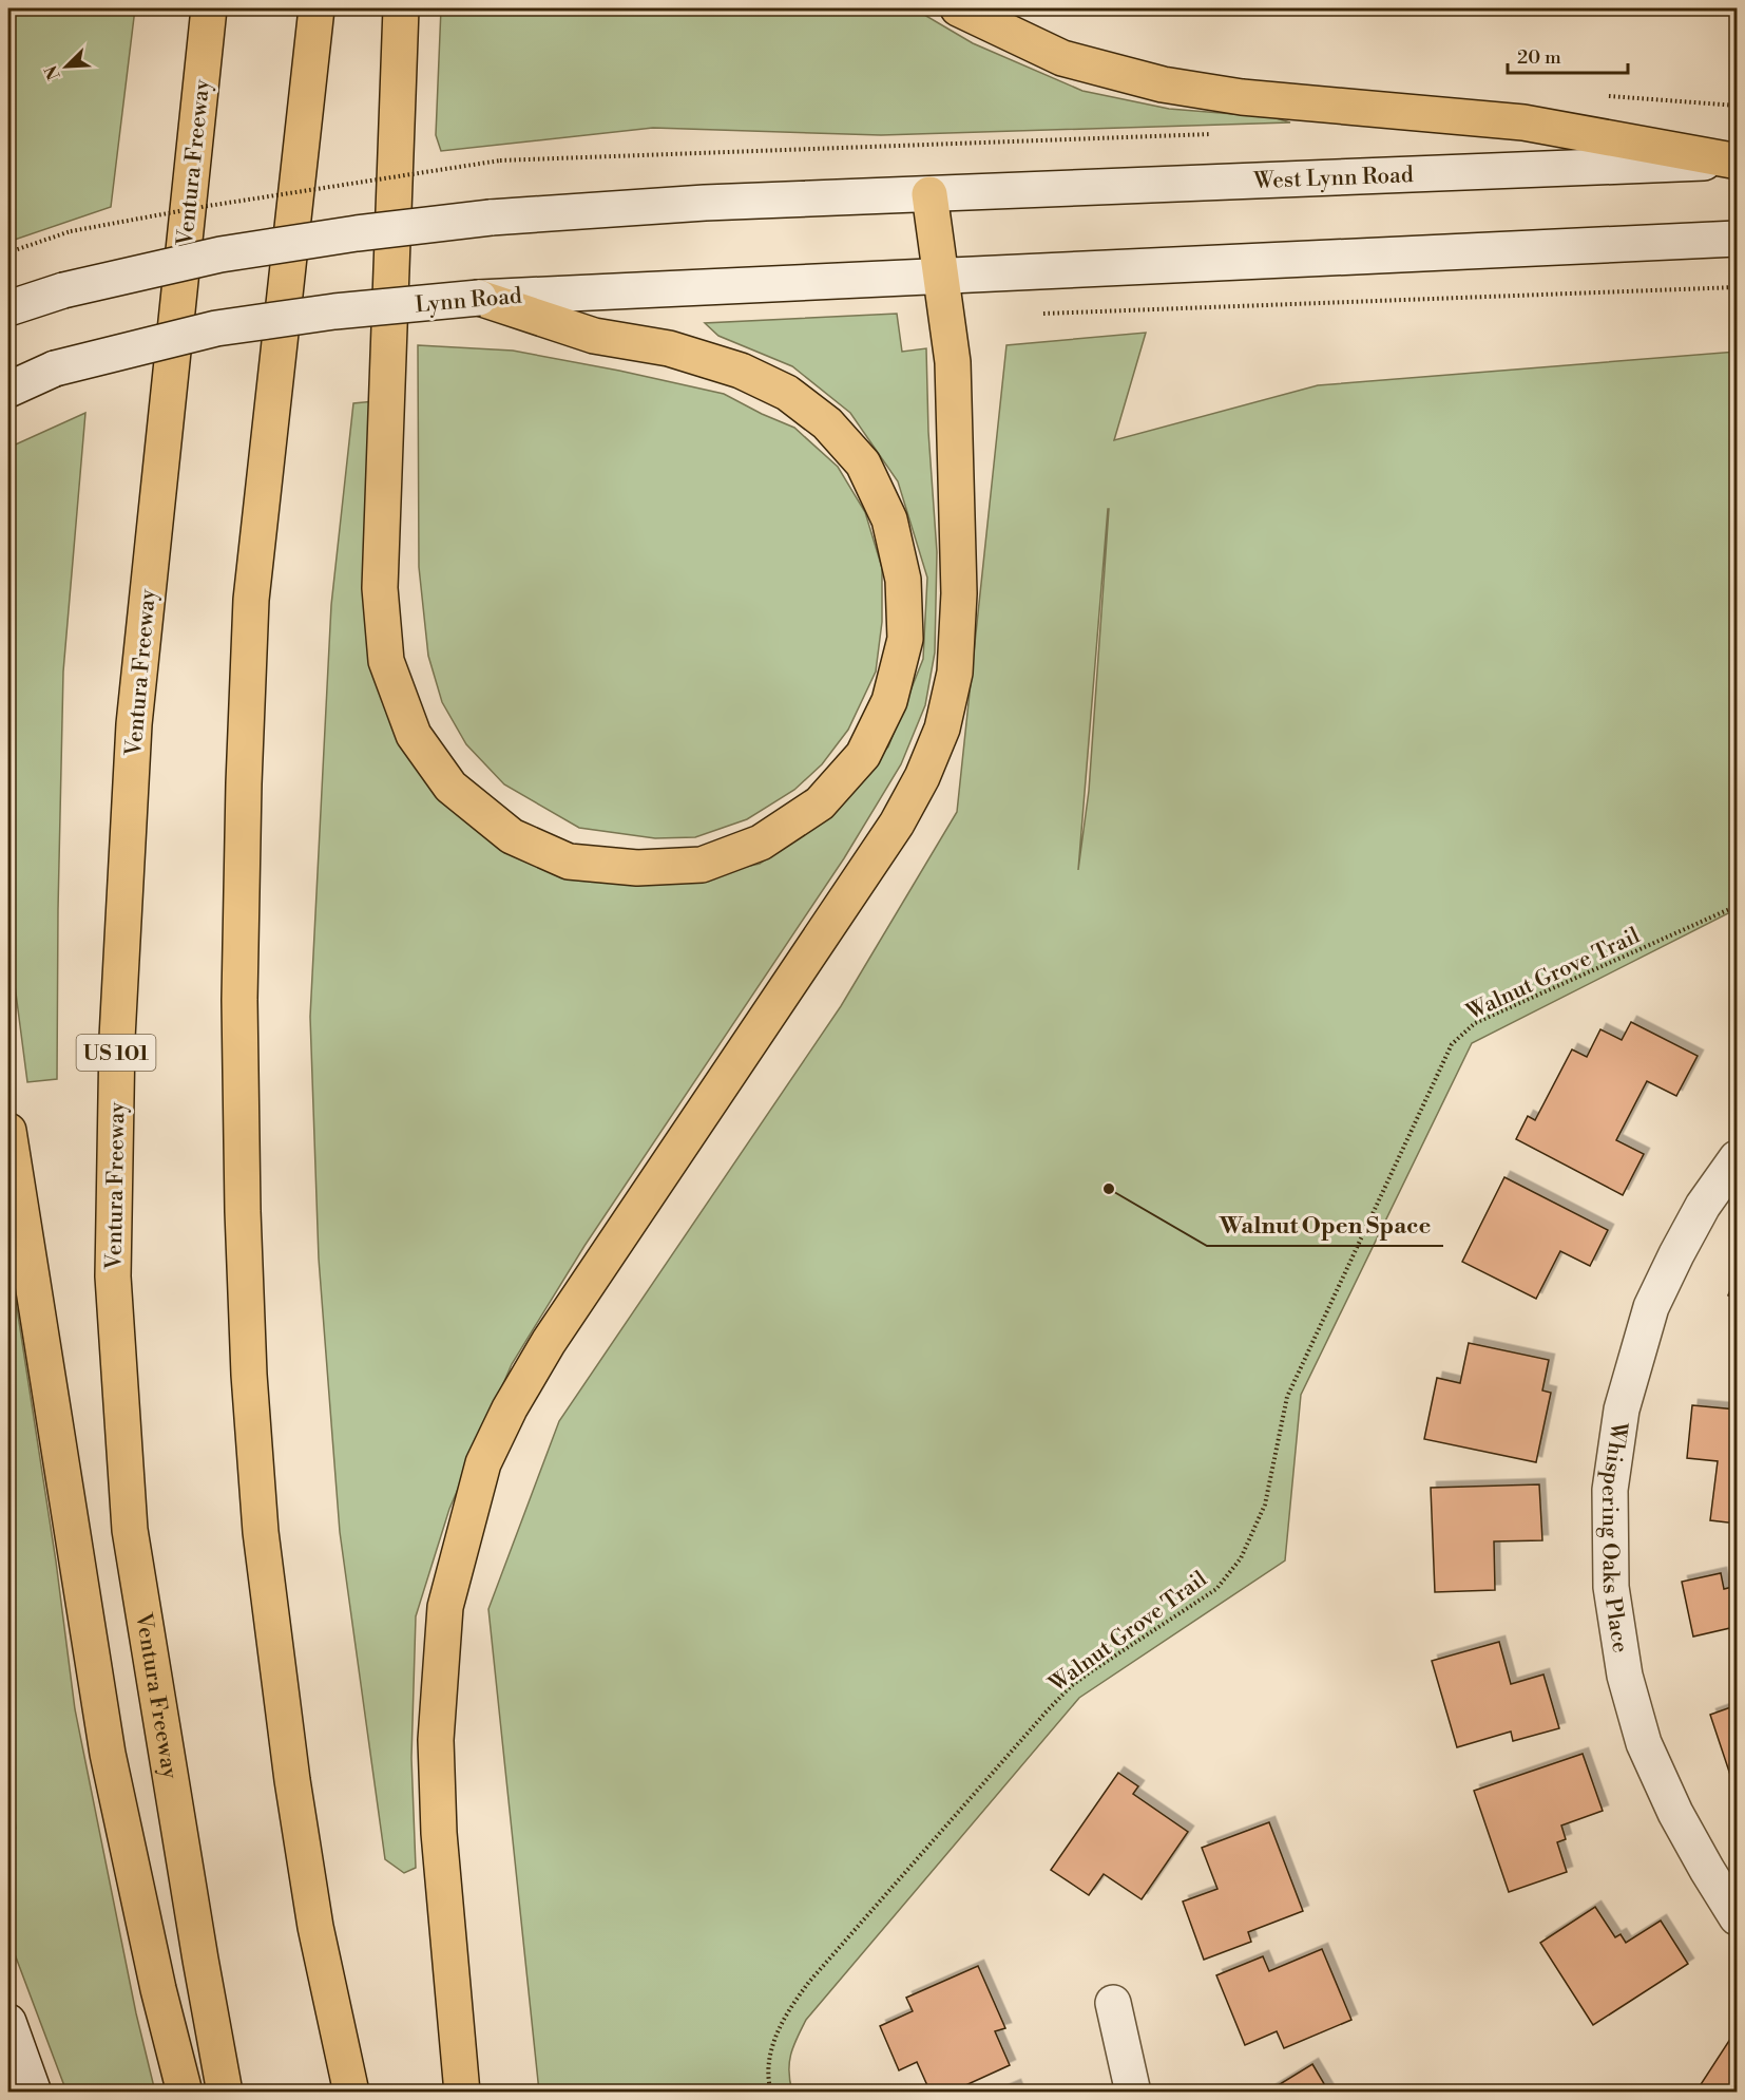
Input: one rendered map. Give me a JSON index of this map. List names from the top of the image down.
{
  "streets": {
    "highway": ["Ventura Freeway", "US 101"],
    "main road": ["West Lynn Road", "Lynn Road", "Whispering Oaks Place"],
    "path": ["Walnut Grove Trail"]
  },
  "places": ["Walnut Open Space"],
  "scale_bar": "20 m",
  "north": "bottom left"
}
